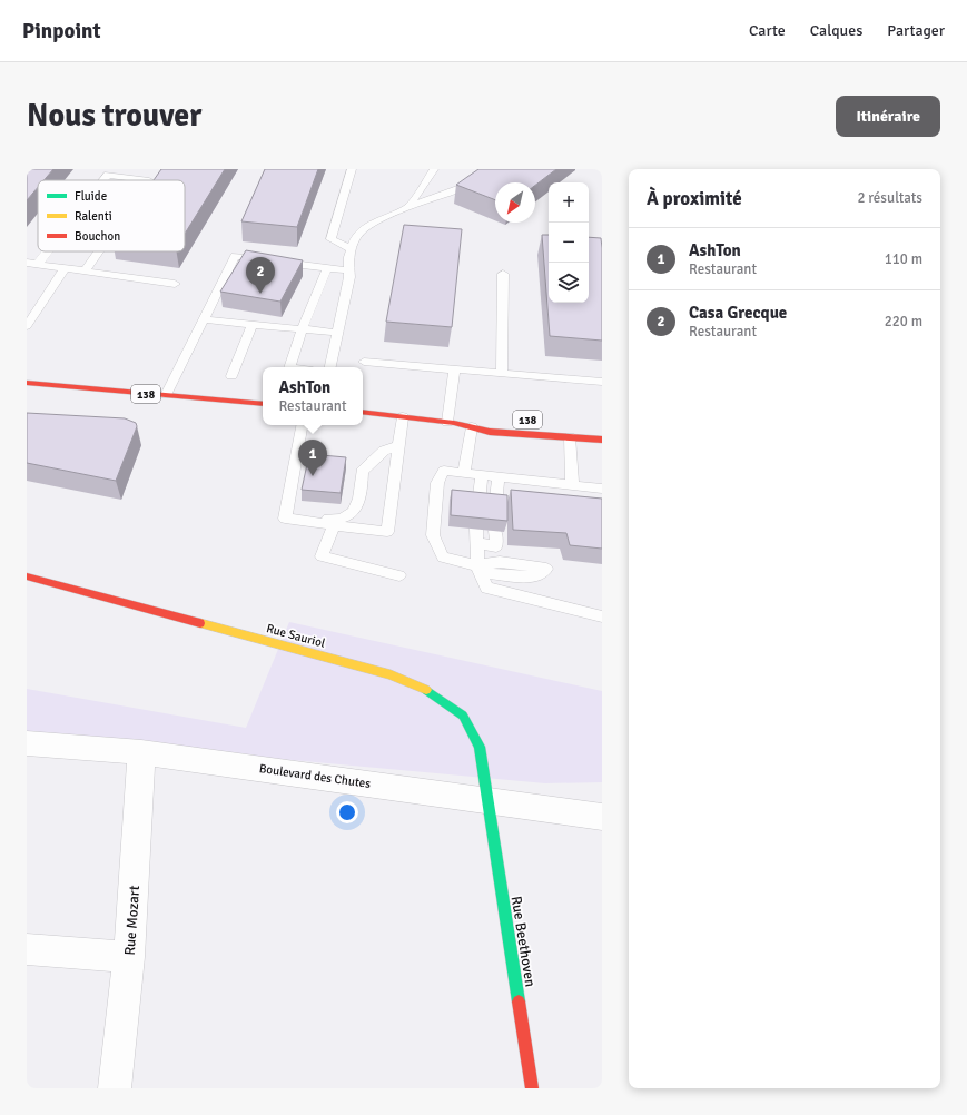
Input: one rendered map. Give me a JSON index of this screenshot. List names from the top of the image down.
{
  "streets": {
    "street": [
      "138",
      "Rue Sauriol",
      "Boulevard des Chutes",
      "Rue Mozart",
      "Rue Beethoven"
    ]
  },
  "crossings": [
    ["Rue Sauriol", "Boulevard des Chutes"],
    ["Rue Sauriol", "Rue Beethoven"],
    ["Boulevard des Chutes", "Rue Mozart"],
    ["Boulevard des Chutes", "Rue Beethoven"]
  ],
  "legend": ["Fluide", "Ralenti", "Bouchon"],
  "north": "bottom left",
  "page": {
    "header": "Pinpoint",
    "nav": ["Carte", "Calques", "Partager"],
    "buttons": "Itinéraire",
    "title": "Nous trouver",
    "heading": ["À proximité", "2 résultats"],
    "map_buttons": ["+", "−"],
    "list": [
      {
        "mark": "1",
        "name": "AshTon",
        "note": "Restaurant",
        "value": "110 m"
      },
      {
        "mark": "2",
        "name": "Casa Grecque",
        "note": "Restaurant",
        "value": "220 m"
      }
    ],
    "pins": ["2", "1"],
    "popup": ["AshTon", "Restaurant"]
  }
}
